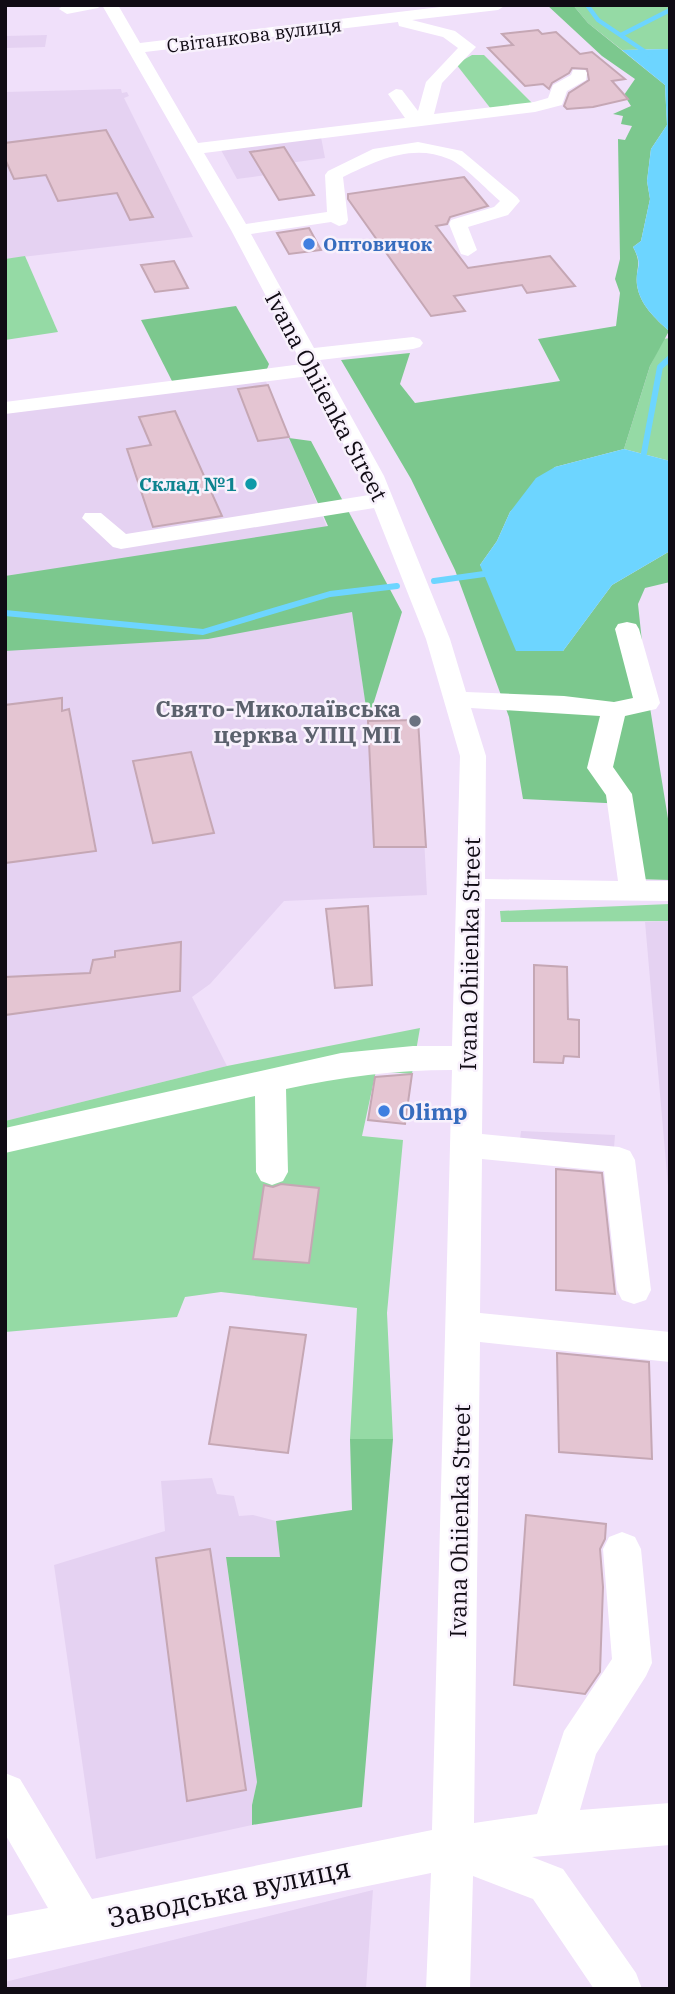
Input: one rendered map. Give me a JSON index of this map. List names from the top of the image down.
{
  "streets": {
    "street": ["Світанкова вулиця", "Ivana Ohiienka Street", "Заводська вулиця"]
  },
  "crossings": [
    ["Світанкова вулиця", "Ivana Ohiienka Street"],
    ["Ivana Ohiienka Street", "Заводська вулиця"]
  ],
  "places": [
    "Оптовичок",
    "Склад №1",
    "Свято-Миколаївська церква УПЦ МП",
    "Olimp"
  ]
}
